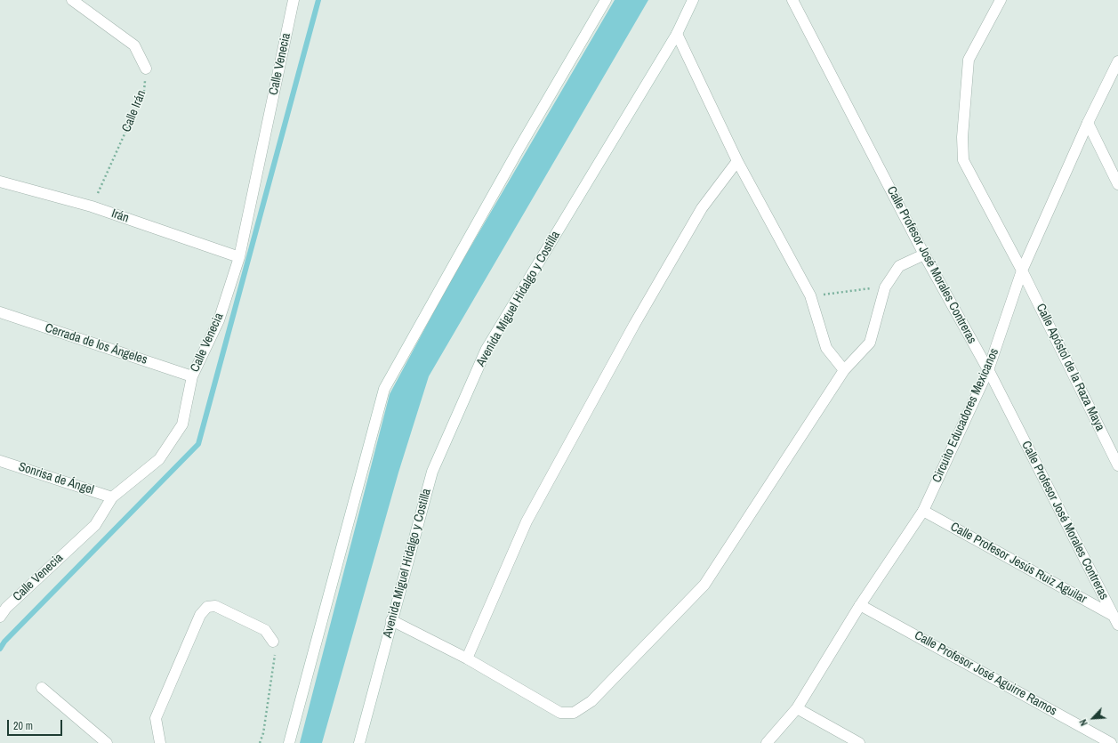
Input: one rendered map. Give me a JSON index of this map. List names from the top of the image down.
{
  "streets": {
    "street": [
      "Calle Venecia",
      "Irán",
      "Calle Profesor José Morales Contreras",
      "Avenida Miguel Hidalgo y Costilla",
      "Cerrada de los Ángeles",
      "Calle Apóstol de la Raza Maya",
      "Circuito Educadores Mexicanos",
      "Sonrisa de Ángel",
      "Calle Profesor Jesús Ruiz Aguilar",
      "Calle Profesor José Aguirre Ramos"
    ],
    "path": ["Calle Irán"]
  },
  "crossings": [
    ["Calle Venecia", "Irán"],
    ["Calle Venecia", "Cerrada de los Ángeles"],
    ["Calle Venecia", "Sonrisa de Ángel"],
    ["Calle Irán", "Irán"],
    ["Calle Profesor José Morales Contreras", "Circuito Educadores Mexicanos"],
    ["Calle Profesor José Morales Contreras", "Calle Profesor Jesús Ruiz Aguilar"],
    ["Calle Apóstol de la Raza Maya", "Circuito Educadores Mexicanos"],
    ["Circuito Educadores Mexicanos", "Calle Profesor Jesús Ruiz Aguilar"],
    ["Circuito Educadores Mexicanos", "Calle Profesor José Aguirre Ramos"]
  ],
  "scale_bar": "20 m",
  "north": "bottom left"
}
